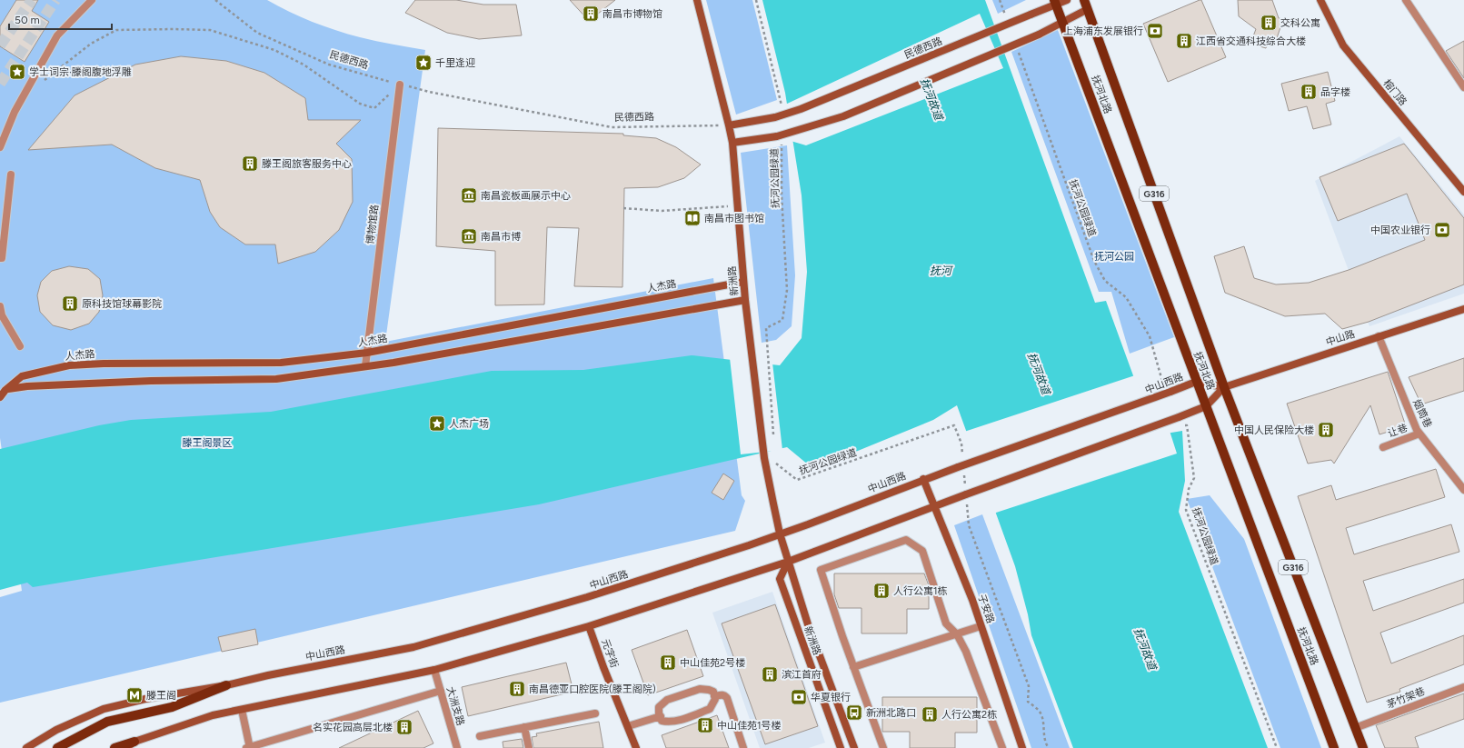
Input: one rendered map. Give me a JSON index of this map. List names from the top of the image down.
{
  "streets": {
    "main road": [
      "民德西路",
      "榕门路",
      "抚河北路",
      "G316",
      "新洲路",
      "人杰路",
      "中山路",
      "中山西路",
      "子安路",
      "元字街"
    ],
    "street": [
      "博物馆路",
      "烟筒巷",
      "让巷",
      "茅竹架巷",
      "大洲支路"
    ],
    "path": ["抚河公园绿道"]
  },
  "crossings": [
    ["民德西路", "抚河北路"],
    ["民德西路", "博物馆路"],
    ["民德西路", "新洲路"],
    ["抚河北路", "中山路"],
    ["抚河北路", "中山西路"],
    ["抚河北路", "茅竹架巷"],
    ["抚河公园绿道", "中山西路"],
    ["博物馆路", "人杰路"],
    ["新洲路", "人杰路"],
    ["新洲路", "中山西路"],
    ["中山路", "中山西路"],
    ["中山路", "烟筒巷"],
    ["中山西路", "子安路"],
    ["烟筒巷", "让巷"]
  ],
  "water": ["抚河故道", "抚河"],
  "parks": ["抚河公园", "滕王阁景区"],
  "places": {
    "building": [
      "南昌市博物馆",
      "交科公寓",
      "江西省交通科技综合大楼",
      "品字楼",
      "滕王阁旅客服务中心",
      "原科技馆球幕影院",
      "中国人民保险大楼",
      "人行公寓1栋",
      "中山佳苑2号楼",
      "滨江首府",
      "南昌德亚口腔医院(滕王阁院)",
      "人行公寓2栋",
      "中山佳苑1号楼",
      "名实花园高层北楼"
    ],
    "bank": ["上海浦东发展银行", "中国农业银行", "华夏银行"],
    "place": ["千里逢迎", "学士词宗·滕阁腹地浮雕", "人杰广场"],
    "museum": ["南昌瓷板画展示中心", "南昌市博"],
    "library": ["南昌市图书馆"],
    "metro station": ["滕王阁"],
    "bus stop": ["新洲北路口"]
  },
  "scale_bar": "50 m"
}
